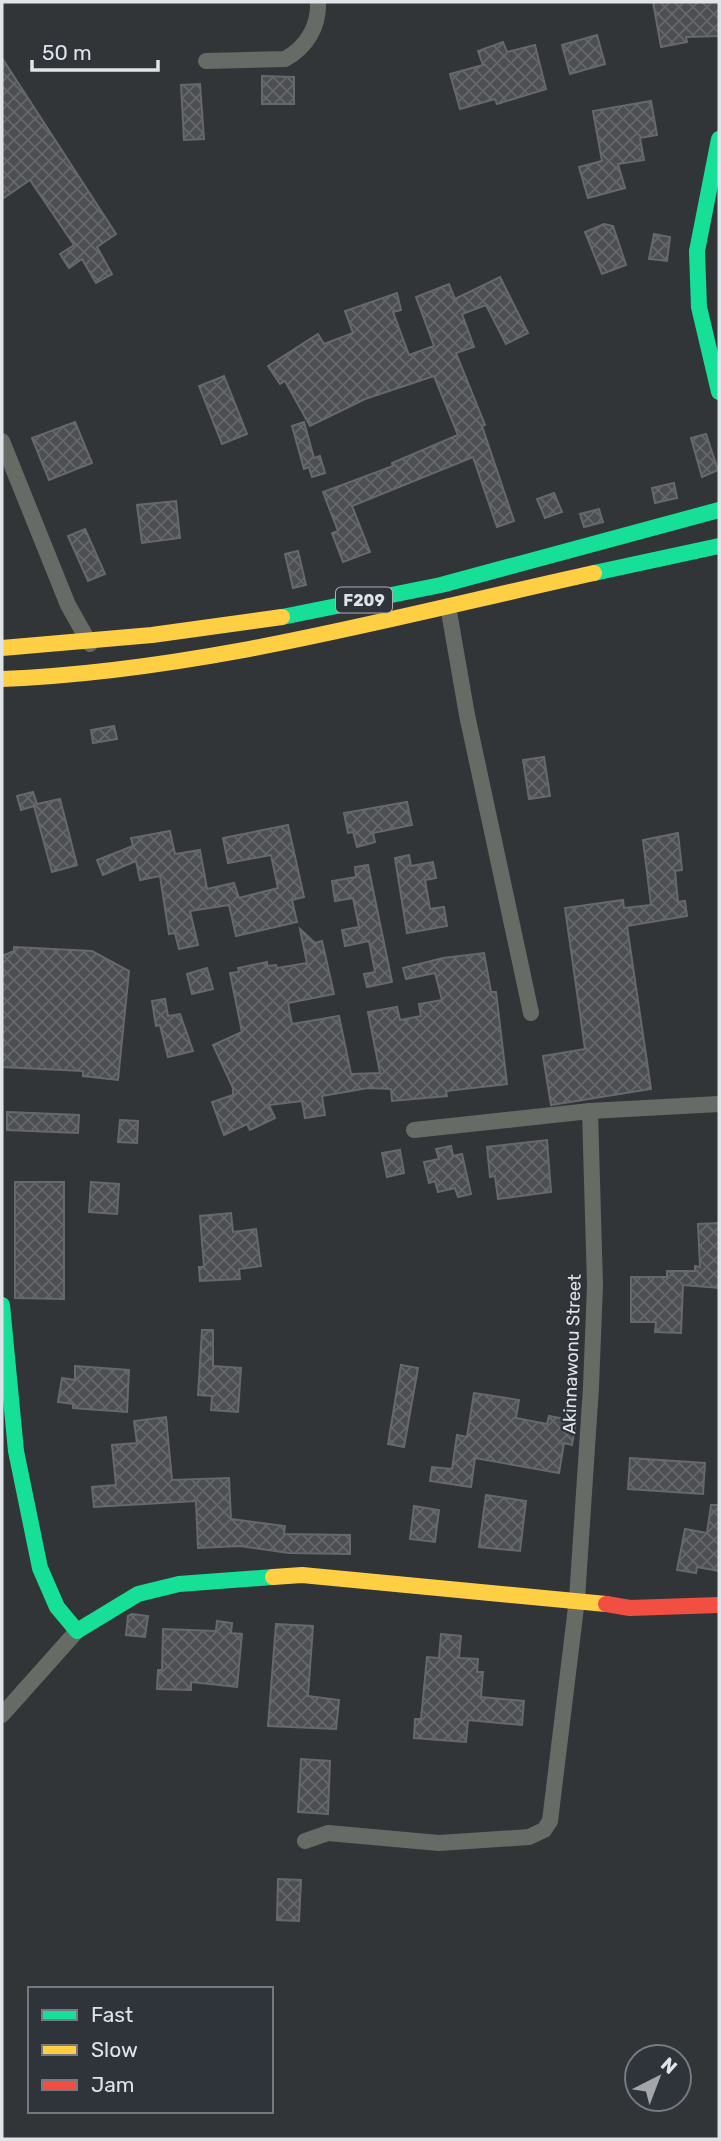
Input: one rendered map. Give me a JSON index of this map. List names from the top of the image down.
{
  "streets": {
    "main road": ["F209"],
    "street": ["Akinnawonu Street"]
  },
  "legend": ["Fast", "Slow", "Jam"],
  "scale_bar": "50 m",
  "north": "top right"
}
